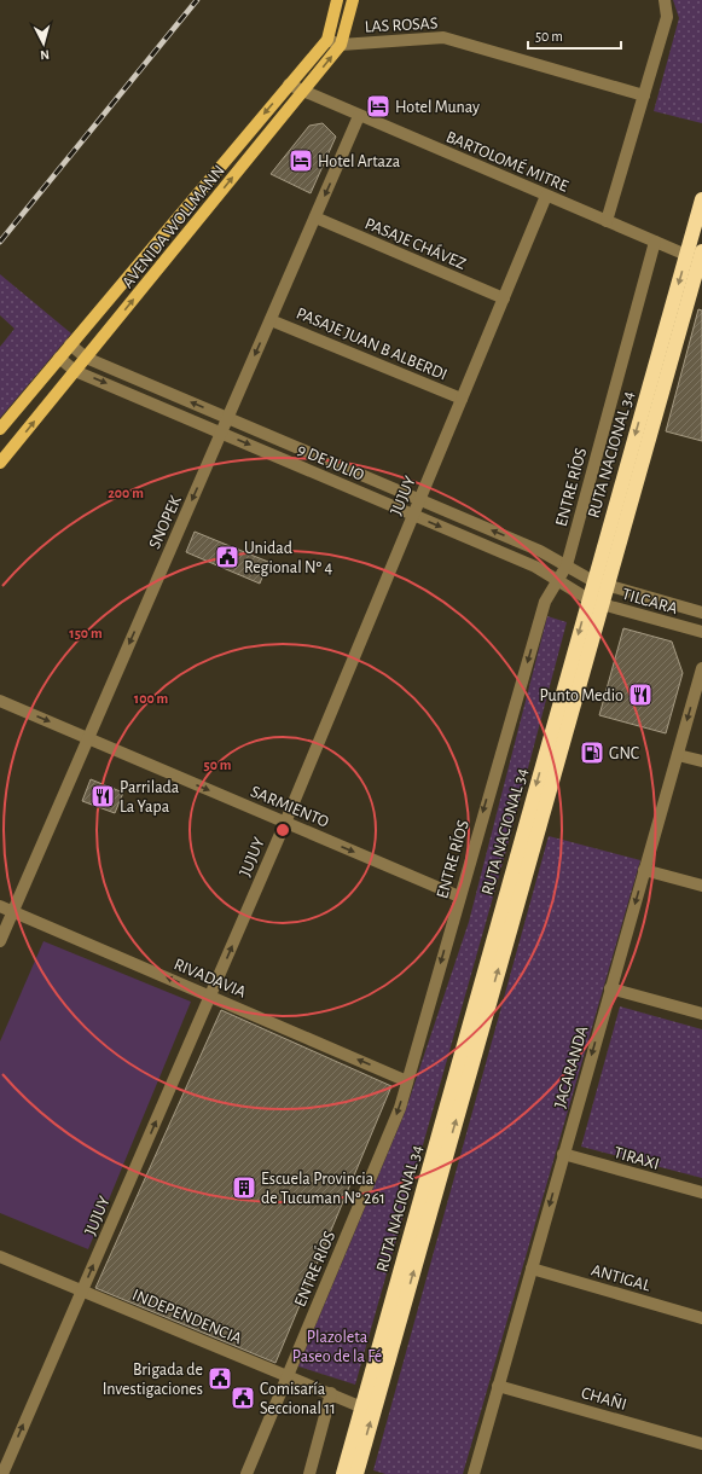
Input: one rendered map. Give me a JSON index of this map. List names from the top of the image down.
{
  "streets": {
    "highway": ["RUTA NACIONAL 34"],
    "main road": ["AVENIDA WOLLMANN"],
    "street": [
      "LAS ROSAS",
      "BARTOLOMÉ MITRE",
      "PASAJE CHÁVEZ",
      "PASAJE JUAN B ALBERDI",
      "9 DE JULIO",
      "ENTRE RÍOS",
      "JUJUY",
      "SNOPEK",
      "TILCARA",
      "SARMIENTO",
      "RIVADAVIA",
      "JACARANDA",
      "TIRAXI",
      "ANTIGAL",
      "INDEPENDENCIA",
      "CHAÑI"
    ]
  },
  "crossings": [
    ["LAS ROSAS", "AVENIDA WOLLMANN"],
    ["BARTOLOMÉ MITRE", "AVENIDA WOLLMANN"],
    ["BARTOLOMÉ MITRE", "RUTA NACIONAL 34"],
    ["BARTOLOMÉ MITRE", "ENTRE RÍOS"],
    ["BARTOLOMÉ MITRE", "JUJUY"],
    ["BARTOLOMÉ MITRE", "SNOPEK"],
    ["AVENIDA WOLLMANN", "9 DE JULIO"],
    ["PASAJE CHÁVEZ", "JUJUY"],
    ["PASAJE CHÁVEZ", "SNOPEK"],
    ["PASAJE JUAN B ALBERDI", "JUJUY"],
    ["PASAJE JUAN B ALBERDI", "SNOPEK"],
    ["RUTA NACIONAL 34", "9 DE JULIO"],
    ["RUTA NACIONAL 34", "TILCARA"],
    ["RUTA NACIONAL 34", "INDEPENDENCIA"],
    ["9 DE JULIO", "ENTRE RÍOS"],
    ["9 DE JULIO", "JUJUY"],
    ["9 DE JULIO", "SNOPEK"],
    ["9 DE JULIO", "TILCARA"],
    ["ENTRE RÍOS", "SARMIENTO"],
    ["ENTRE RÍOS", "RIVADAVIA"],
    ["ENTRE RÍOS", "INDEPENDENCIA"],
    ["JUJUY", "SARMIENTO"],
    ["JUJUY", "RIVADAVIA"],
    ["JUJUY", "INDEPENDENCIA"],
    ["SNOPEK", "SARMIENTO"],
    ["SNOPEK", "RIVADAVIA"],
    ["JACARANDA", "TIRAXI"],
    ["JACARANDA", "ANTIGAL"],
    ["JACARANDA", "CHAÑI"]
  ],
  "one_way": [
    "ENTRE RÍOS",
    "JUJUY",
    "SNOPEK",
    "SARMIENTO",
    "RIVADAVIA",
    "JACARANDA"
  ],
  "parks": ["Plazoleta Paseo de la Fé"],
  "places": {
    "hotel": ["Hotel Munay", "Hotel Artaza"],
    "public building": ["Unidad Regional Nº 4", "Brigada de Investigaciones", "Comisaría Seccional 11"],
    "restaurant": ["Punto Medio", "Parrilada La Yapa"],
    "fuel station": ["GNC"],
    "building": ["Escuela Provincia de Tucuman Nº 261"]
  },
  "scale_bar": "50 m",
  "north": "bottom",
  "rings": [
    "200 m",
    "150 m",
    "100 m",
    "50 m"
  ]
}
